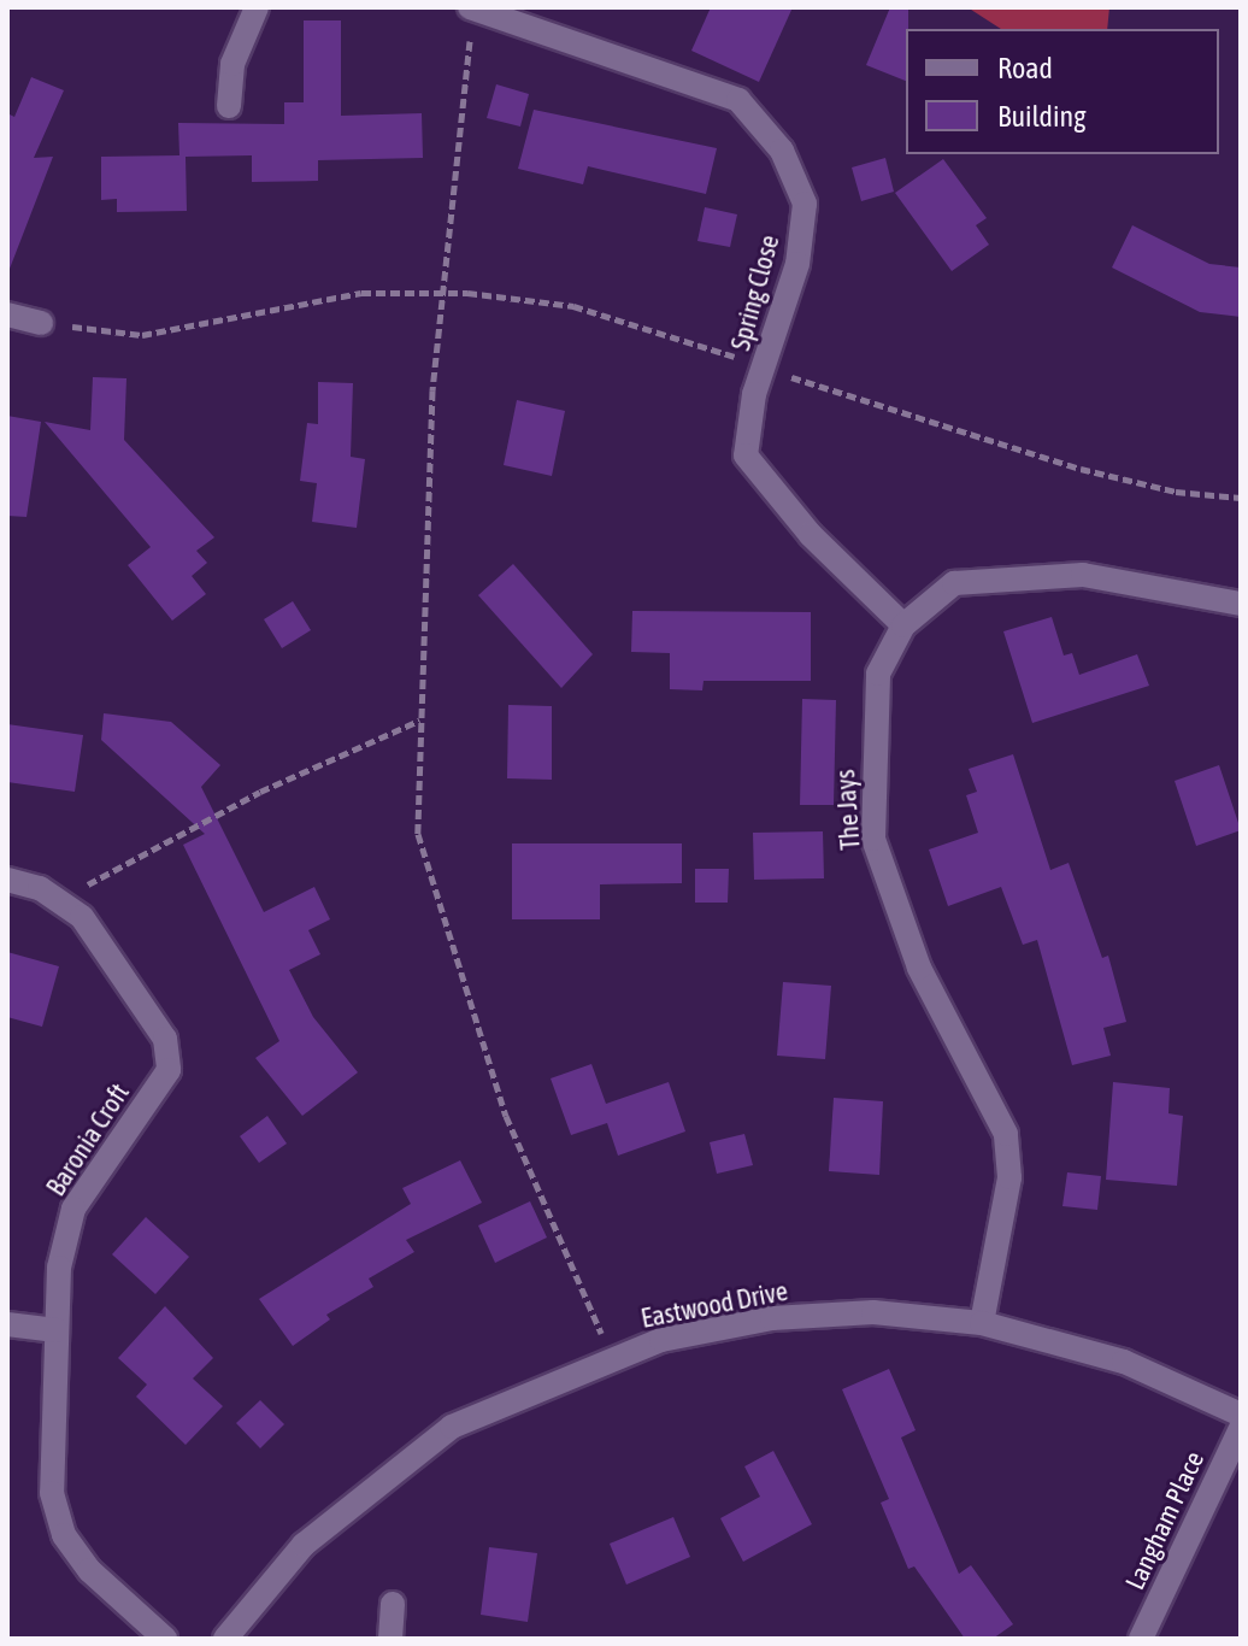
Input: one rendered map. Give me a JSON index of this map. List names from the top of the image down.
{
  "streets": {
    "street": [
      "Spring Close",
      "The Jays",
      "Baronia Croft",
      "Eastwood Drive",
      "Langham Place"
    ]
  },
  "crossings": [
    ["Spring Close", "The Jays"],
    ["The Jays", "Eastwood Drive"]
  ],
  "legend": ["Road", "Building"]
}
